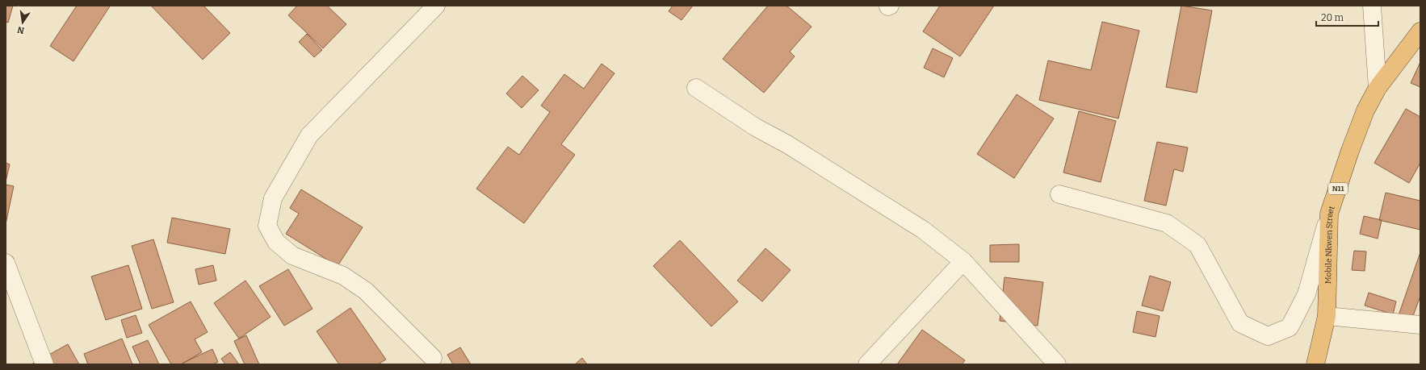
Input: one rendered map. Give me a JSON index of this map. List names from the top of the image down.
{
  "streets": {
    "highway": ["N11", "Mobile Nkwen Street"]
  },
  "scale_bar": "20 m",
  "north": "bottom"
}
